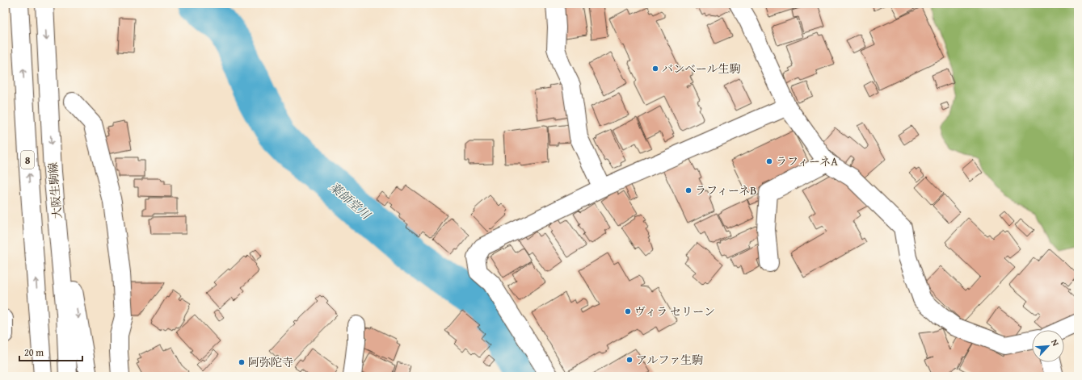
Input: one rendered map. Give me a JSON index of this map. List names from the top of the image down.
{
  "streets": {
    "street": ["8", "大阪生駒線"]
  },
  "water": ["薬師堂川"],
  "places": [
    "バンベール生駒",
    "ラフィーネA",
    "ラフィーネB",
    "ヴィラ セリーン",
    "アルファ生駒",
    "阿弥陀寺"
  ],
  "scale_bar": "20 m",
  "north": "top right"
}
